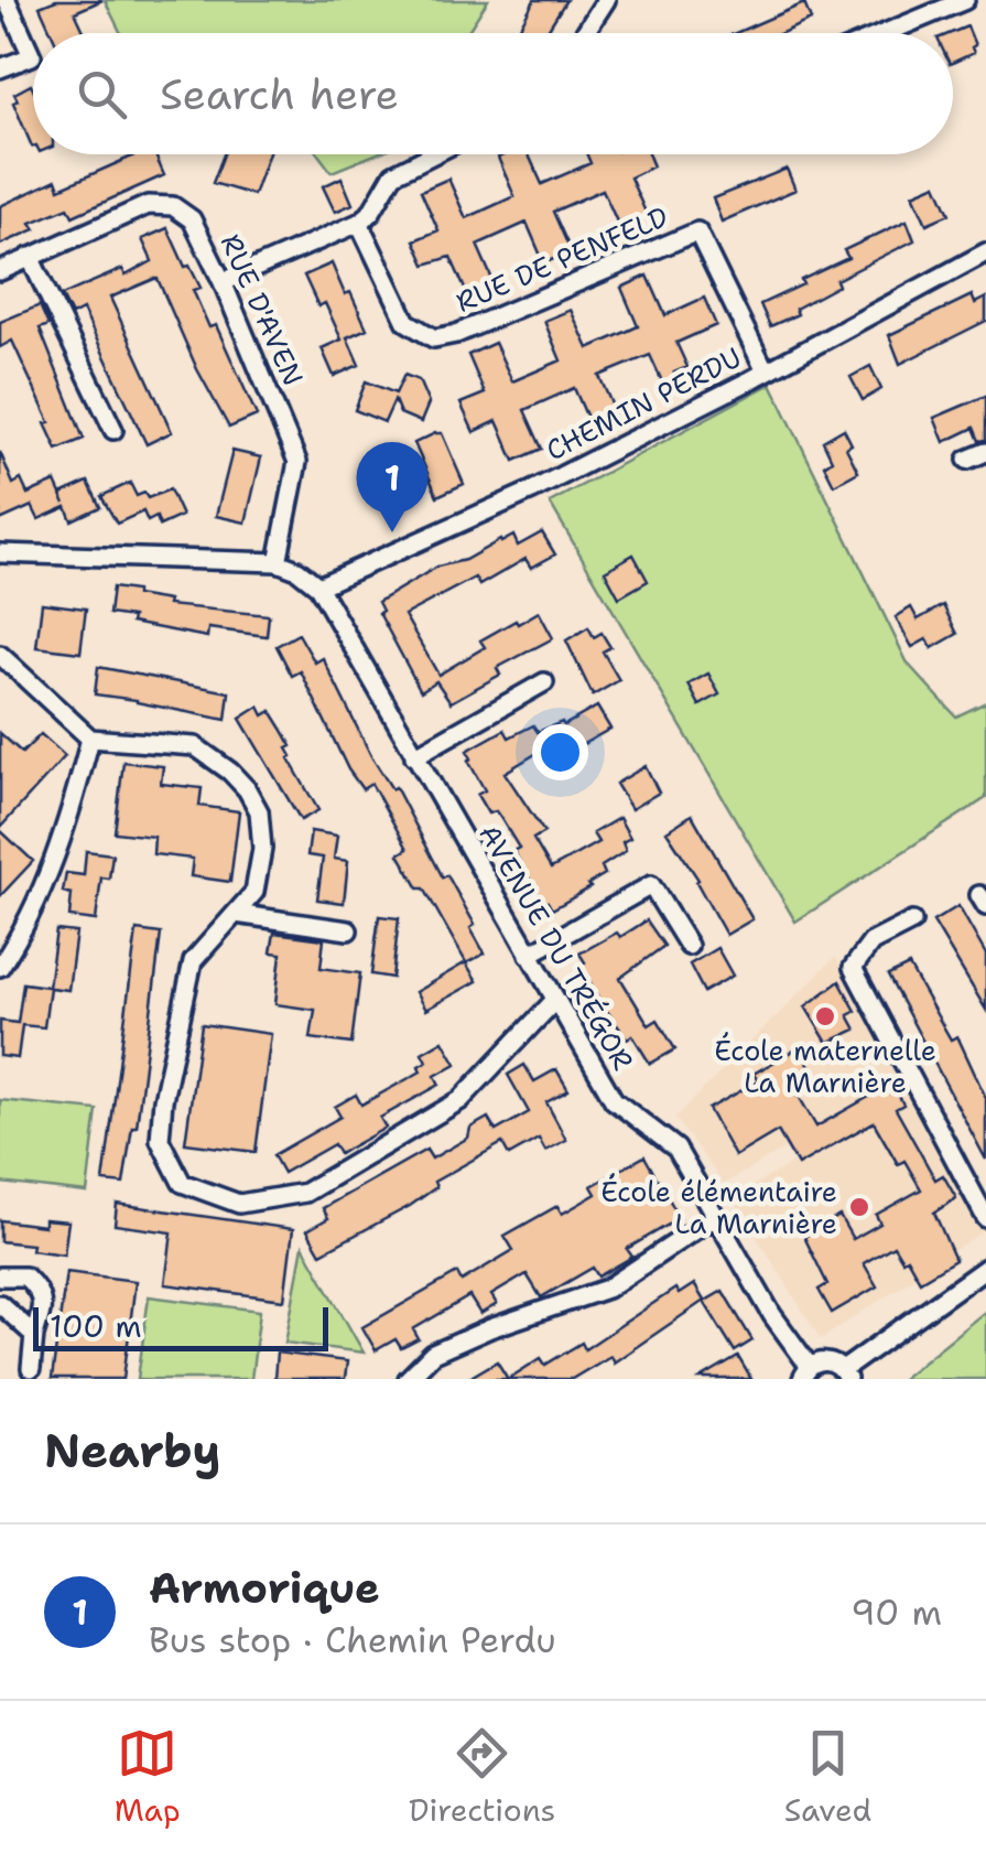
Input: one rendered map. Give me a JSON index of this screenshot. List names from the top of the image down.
{
  "streets": {
    "street": [
      "RUE DE PENFELD",
      "RUE D'AVEN",
      "CHEMIN PERDU",
      "AVENUE DU TRÉGOR"
    ]
  },
  "crossings": [
    ["RUE DE PENFELD", "CHEMIN PERDU"],
    ["CHEMIN PERDU", "AVENUE DU TRÉGOR"]
  ],
  "places": ["École maternelle La Marnière", "École élémentaire La Marnière"],
  "scale_bar": "100 m",
  "page": {
    "search": "Search here",
    "pins": "1",
    "scale": "100 m",
    "heading": "Nearby",
    "list": [
      {
        "mark": "1",
        "name": "Armorique",
        "note": "Bus stop · Chemin Perdu",
        "value": "90 m"
      }
    ],
    "nav": ["Map", "Directions", "Saved"]
  }
}
